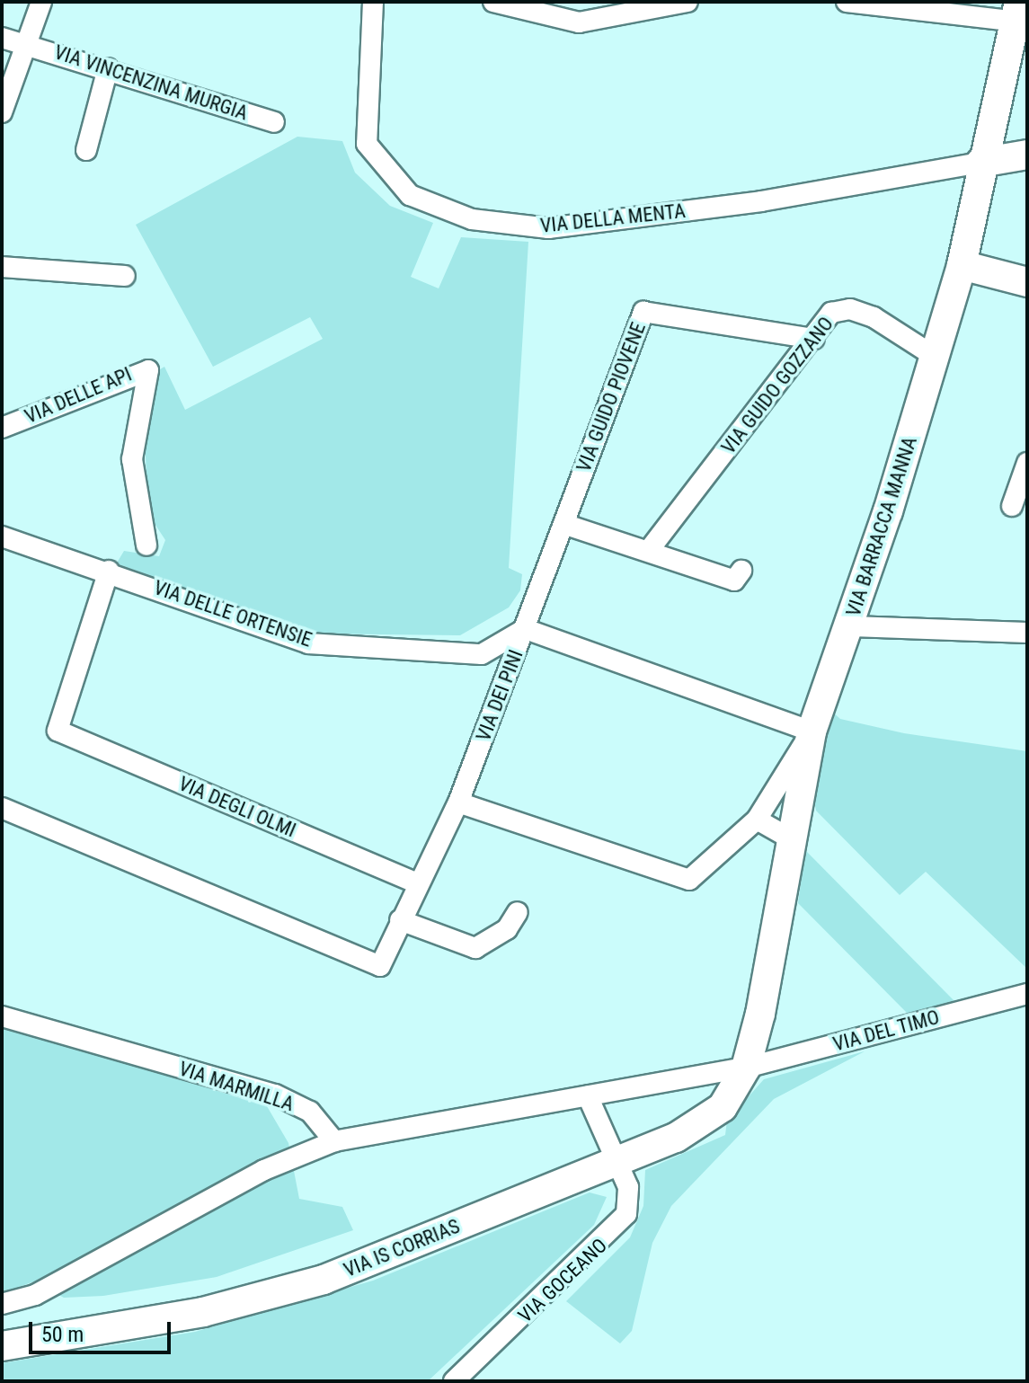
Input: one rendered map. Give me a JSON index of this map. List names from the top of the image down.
{
  "streets": {
    "street": [
      "VIA VINCENZINA MURGIA",
      "VIA DELLA MENTA",
      "VIA GUIDO GOZZANO",
      "VIA DELLE API",
      "VIA GUIDO PIOVENE",
      "VIA BARRACCA MANNA",
      "VIA DELLE ORTENSIE",
      "VIA DEI PINI",
      "VIA DEGLI OLMI",
      "VIA DEL TIMO",
      "VIA MARMILLA",
      "VIA IS CORRIAS",
      "VIA GOCEANO"
    ]
  },
  "crossings": [
    ["VIA DELLA MENTA", "VIA BARRACCA MANNA"],
    ["VIA GUIDO GOZZANO", "VIA GUIDO PIOVENE"],
    ["VIA GUIDO GOZZANO", "VIA BARRACCA MANNA"],
    ["VIA BARRACCA MANNA", "VIA DEI PINI"],
    ["VIA BARRACCA MANNA", "VIA DEL TIMO"],
    ["VIA BARRACCA MANNA", "VIA IS CORRIAS"],
    ["VIA DELLE ORTENSIE", "VIA DEI PINI"],
    ["VIA DELLE ORTENSIE", "VIA DEGLI OLMI"],
    ["VIA DEI PINI", "VIA DEGLI OLMI"],
    ["VIA DEL TIMO", "VIA IS CORRIAS"],
    ["VIA IS CORRIAS", "VIA GOCEANO"]
  ],
  "scale_bar": "50 m"
}
